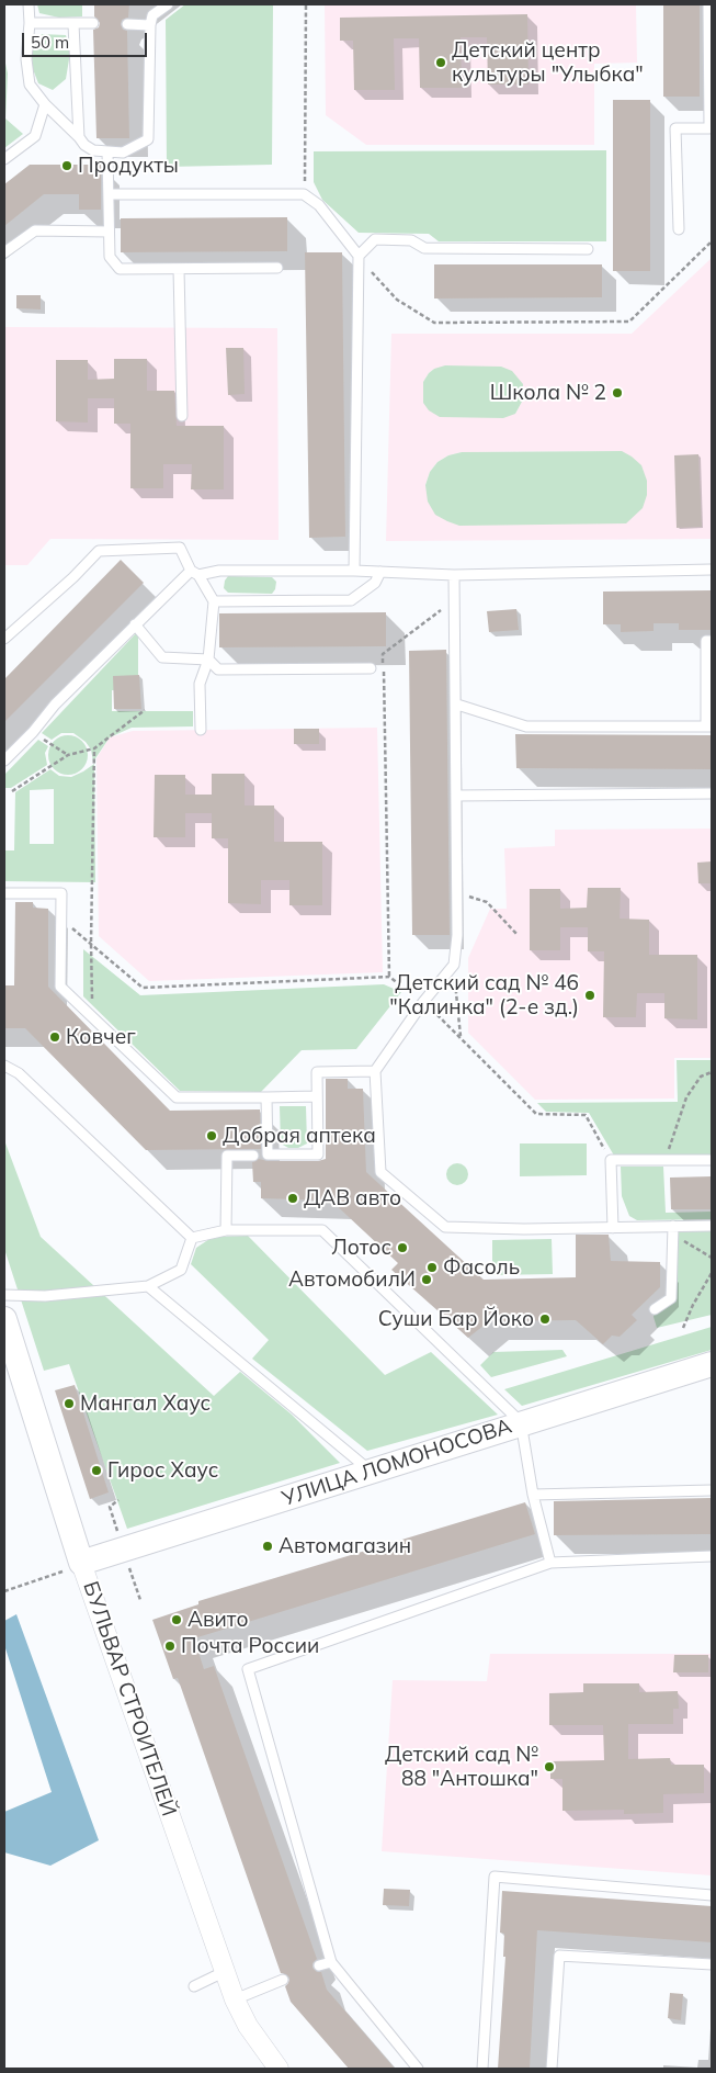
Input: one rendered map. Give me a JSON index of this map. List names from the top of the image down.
{
  "streets": {
    "street": ["УЛИЦА ЛОМОНОСОВА", "БУЛЬВАР СТРОИТЕЛЕЙ"]
  },
  "crossings": [
    ["УЛИЦА ЛОМОНОСОВА", "БУЛЬВАР СТРОИТЕЛЕЙ"]
  ],
  "places": [
    "Детский центр культуры \"Улыбка\"",
    "Продукты",
    "Школа № 2",
    "Детский сад № 46 \"Калинка\" (2-е зд.)",
    "Ковчег",
    "Добрая аптека",
    "ДАВ авто",
    "Лотос",
    "Фасоль",
    "АвтомобилИ",
    "Суши Бар Йоко",
    "Мангал Хаус",
    "Гирос Хаус",
    "Автомагазин",
    "Авито",
    "Почта России",
    "Детский сад № 88 \"Антошка\""
  ],
  "scale_bar": "50 m"
}
